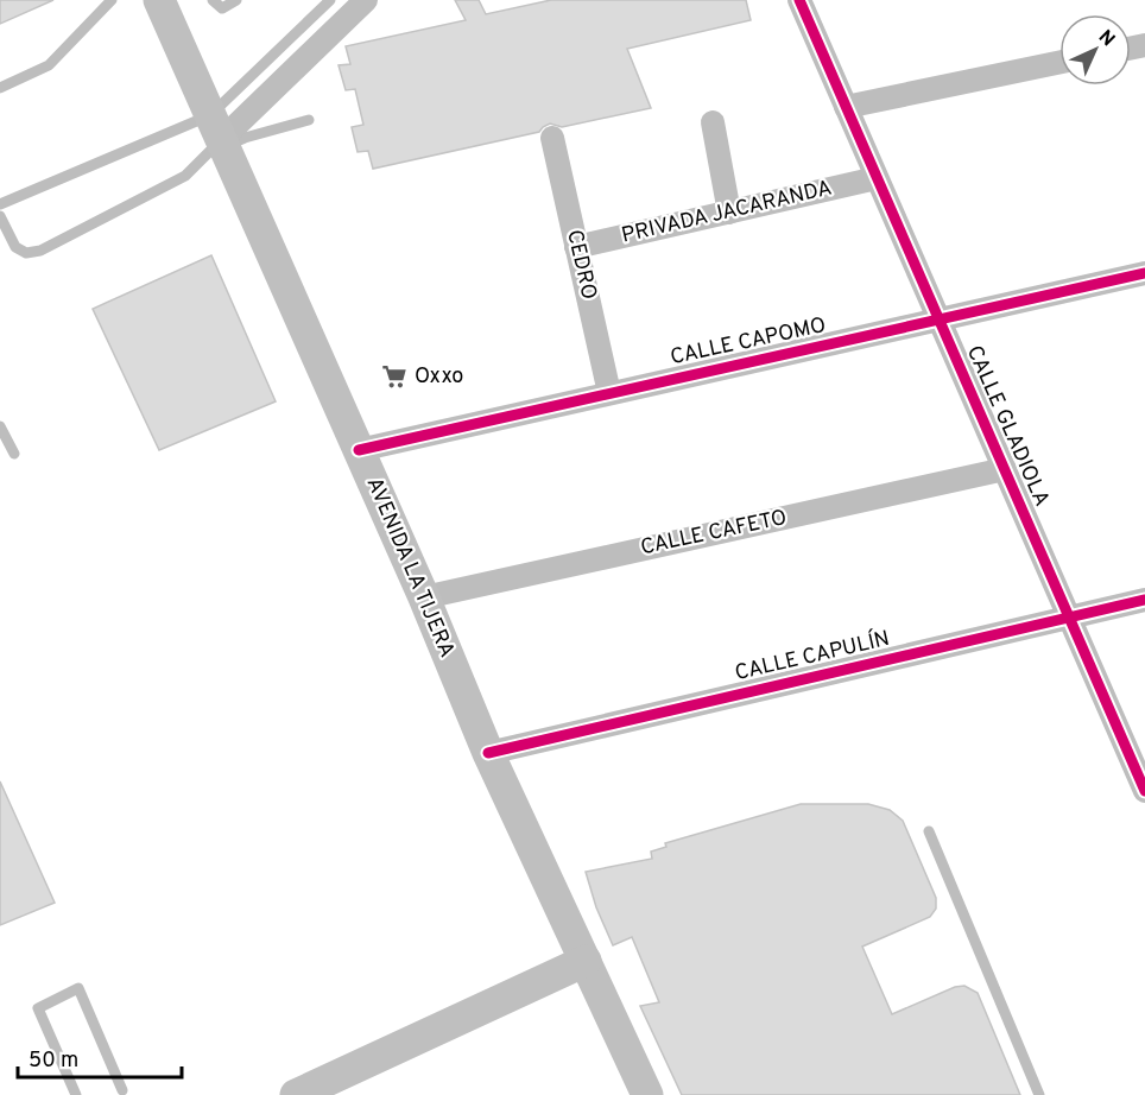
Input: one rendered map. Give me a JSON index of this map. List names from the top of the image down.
{
  "streets": {
    "main road": ["AVENIDA LA TIJERA"],
    "street": [
      "PRIVADA JACARANDA",
      "CEDRO",
      "CALLE CAPOMO",
      "CALLE GLADIOLA",
      "CALLE CAFETO",
      "CALLE CAPULÍN"
    ]
  },
  "crossings": [
    ["PRIVADA JACARANDA", "CEDRO"],
    ["PRIVADA JACARANDA", "CALLE GLADIOLA"],
    ["CEDRO", "CALLE CAPOMO"],
    ["CALLE CAPOMO", "CALLE GLADIOLA"],
    ["CALLE CAPOMO", "AVENIDA LA TIJERA"],
    ["CALLE GLADIOLA", "CALLE CAFETO"],
    ["CALLE GLADIOLA", "CALLE CAPULÍN"],
    ["CALLE CAFETO", "AVENIDA LA TIJERA"],
    ["AVENIDA LA TIJERA", "CALLE CAPULÍN"]
  ],
  "places": {
    "supermarket": ["Oxxo"]
  },
  "scale_bar": "50 m",
  "north": "top right"
}
